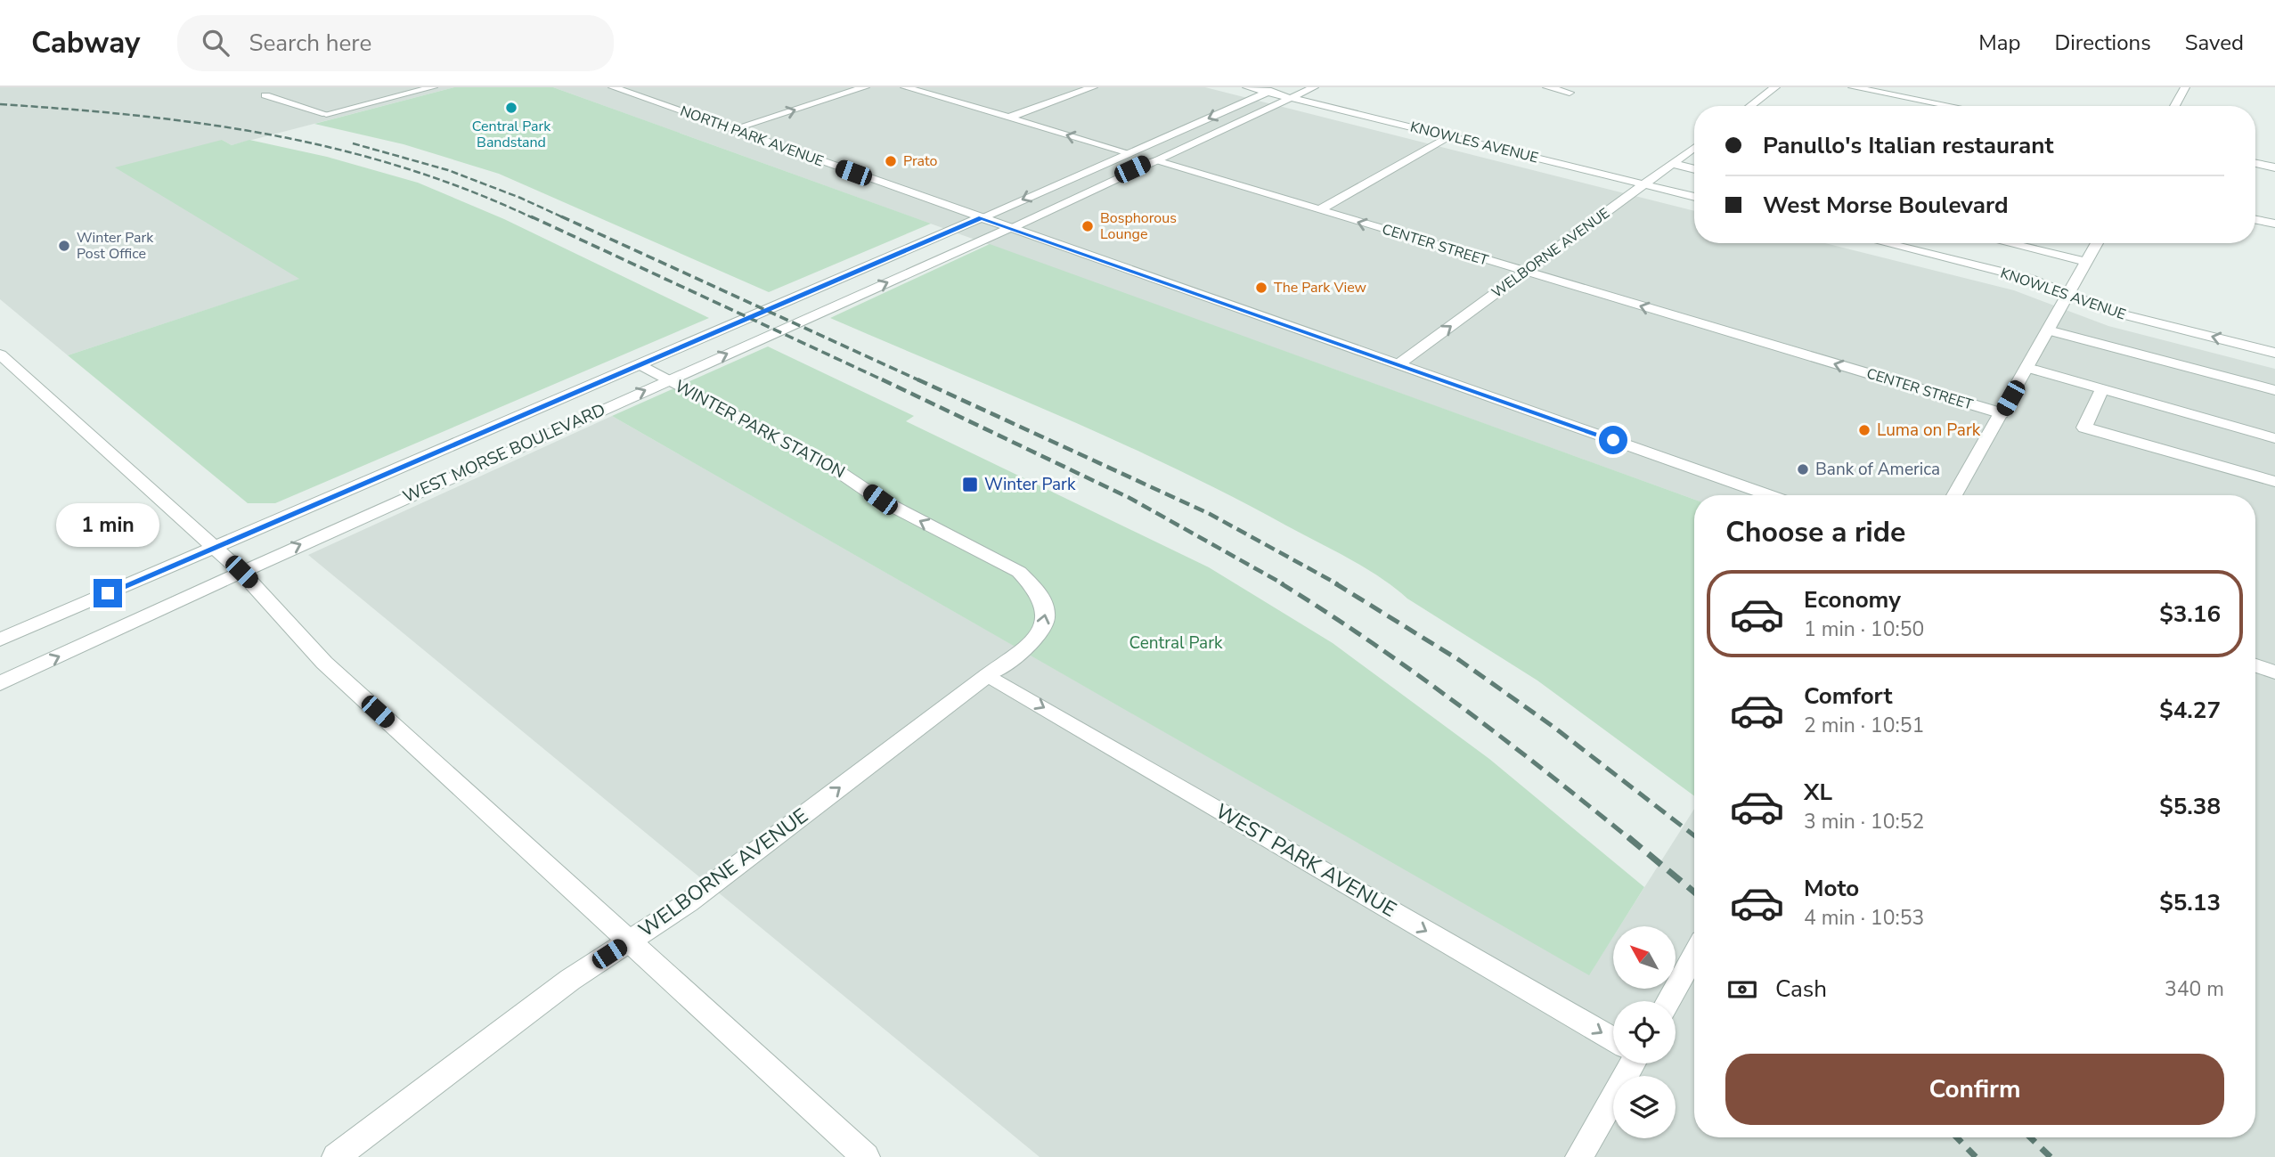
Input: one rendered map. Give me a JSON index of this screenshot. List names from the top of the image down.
{
  "streets": {
    "street": [
      "NORTH PARK AVENUE",
      "KNOWLES AVENUE",
      "CENTER STREET",
      "WELBORNE AVENUE",
      "WINTER PARK STATION",
      "WEST MORSE BOULEVARD",
      "WEST PARK AVENUE"
    ]
  },
  "crossings": [
    ["NORTH PARK AVENUE", "WELBORNE AVENUE"],
    ["NORTH PARK AVENUE", "WEST MORSE BOULEVARD"],
    ["KNOWLES AVENUE", "WELBORNE AVENUE"],
    ["KNOWLES AVENUE", "WEST MORSE BOULEVARD"],
    ["CENTER STREET", "WELBORNE AVENUE"],
    ["CENTER STREET", "WEST MORSE BOULEVARD"],
    ["WELBORNE AVENUE", "WINTER PARK STATION"],
    ["WELBORNE AVENUE", "WEST PARK AVENUE"],
    ["WINTER PARK STATION", "WEST MORSE BOULEVARD"],
    ["WINTER PARK STATION", "WEST PARK AVENUE"]
  ],
  "one_way": [
    "CENTER STREET",
    "WELBORNE AVENUE",
    "WINTER PARK STATION",
    "WEST PARK AVENUE"
  ],
  "parks": ["Central Park"],
  "places": {
    "other": [
      "Central Park Bandstand",
      "Prato",
      "Bosphorous Lounge",
      "Winter Park Post Office",
      "The Park View",
      "Luma on Park",
      "Bank of America"
    ],
    "transit": ["Winter Park"]
  },
  "north": "top left",
  "page": {
    "header": "Cabway",
    "search": "Search here",
    "nav": ["Map", "Directions", "Saved"],
    "banner": ["Panullo's Italian restaurant", "West Morse Boulevard"],
    "heading": "Choose a ride",
    "bubble": "1 min",
    "list": [
      {
        "name": "Economy",
        "note": "1 min · 10:50",
        "value": "$3.16"
      },
      {
        "name": "Comfort",
        "note": "2 min · 10:51",
        "value": "$4.27"
      },
      {
        "name": "XL",
        "note": "3 min · 10:52",
        "value": "$5.38"
      },
      {
        "name": "Moto",
        "note": "4 min · 10:53",
        "value": "$5.13"
      }
    ],
    "pay": ["Cash", "340 m"],
    "buttons": "Confirm"
  }
}
